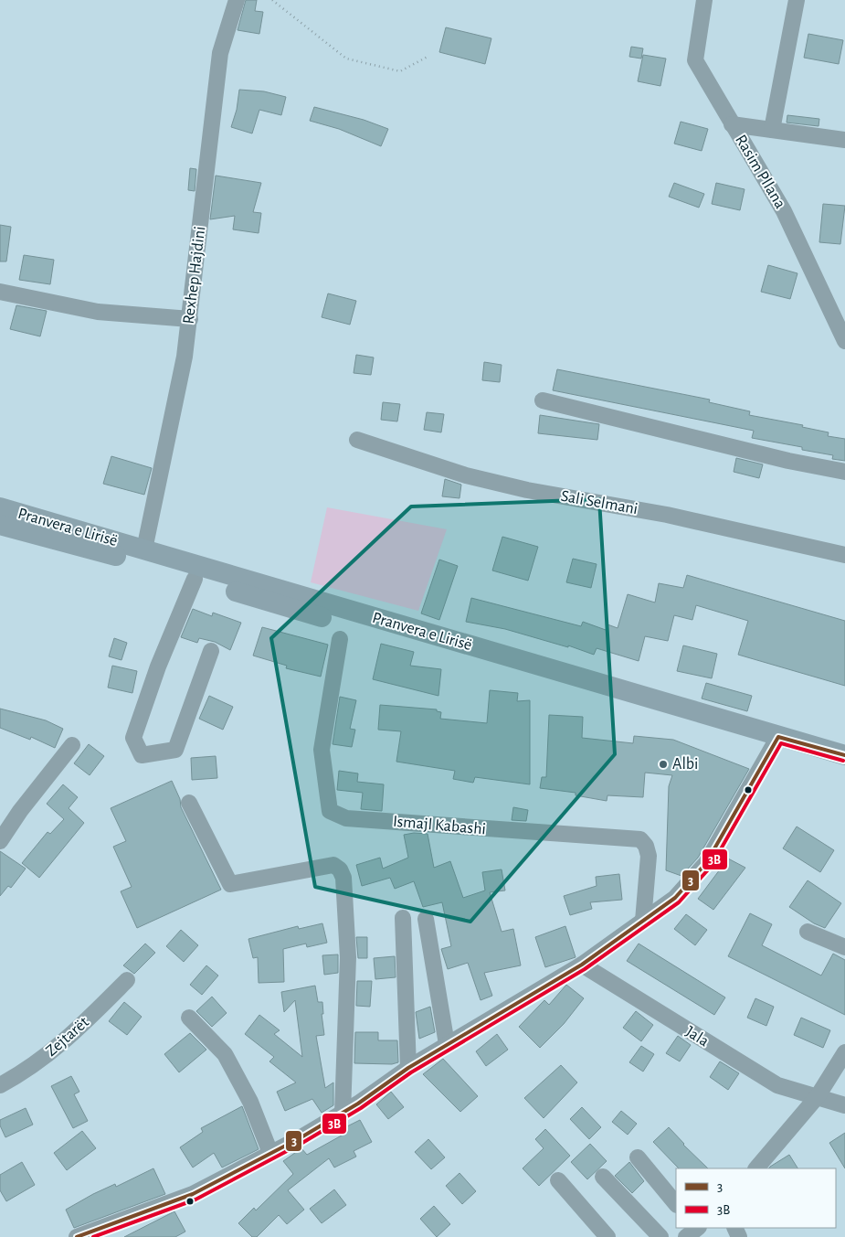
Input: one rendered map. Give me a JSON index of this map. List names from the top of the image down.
{
  "streets": {
    "main road": ["Pranvera e Lirisë"],
    "street": [
      "Rasim Pllana",
      "Rexhep Hajdini",
      "Sali Selmani",
      "Ismajl Kabashi",
      "Zejtarët",
      "Jala"
    ]
  },
  "crossings": [
    ["Rexhep Hajdini", "Pranvera e Lirisë"]
  ],
  "places": ["Albi"],
  "lines": ["transit line 3", "transit line 3B"],
  "legend": ["3", "3B"]
}
